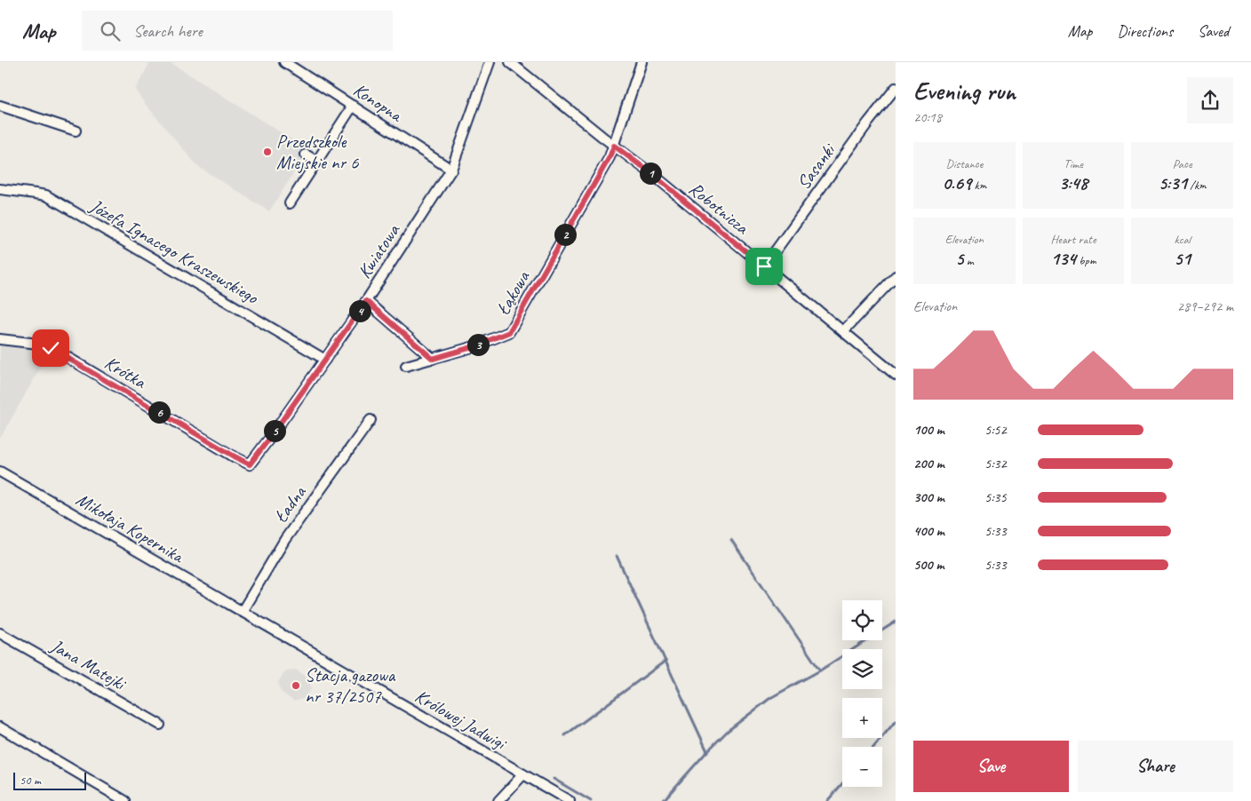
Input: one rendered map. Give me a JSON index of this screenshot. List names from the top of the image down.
{
  "streets": {
    "street": [
      "Konopna",
      "Sasanki",
      "Robotnicza",
      "Józefa Ignacego Kraszewskiego",
      "Kwiatowa",
      "Łąkowa",
      "Krótka",
      "Ładna",
      "Mikołaja Kopernika",
      "Jana Matejki",
      "Królowej Jadwigi"
    ]
  },
  "crossings": [
    ["Konopna", "Kwiatowa"],
    ["Sasanki", "Robotnicza"],
    ["Robotnicza", "Łąkowa"],
    ["Józefa Ignacego Kraszewskiego", "Kwiatowa"],
    ["Kwiatowa", "Krótka"],
    ["Ładna", "Mikołaja Kopernika"],
    ["Ładna", "Królowej Jadwigi"],
    ["Mikołaja Kopernika", "Królowej Jadwigi"]
  ],
  "places": ["Przedszkole Miejskie nr 6", "Stacja gazowa nr 37/2507"],
  "scale_bar": "50 m",
  "page": {
    "header": "Map",
    "search": "Search here",
    "nav": ["Map", "Directions", "Saved"],
    "heading": ["Evening run", "20:18"],
    "stats": [
      ["Distance", "0.69 km"],
      ["Time", "3:48"],
      ["Pace", "5:31 /km"],
      ["Elevation", "5 m"],
      ["Heart rate", "134 bpm"],
      ["kcal", "51"]
    ],
    "pins": [
      "1",
      "2",
      "4",
      "3",
      "6",
      "5"
    ],
    "chart": ["Elevation", "289–292 m"],
    "list": [
      {
        "name": "100 m",
        "note": "5:52"
      },
      {
        "name": "200 m",
        "note": "5:32"
      },
      {
        "name": "300 m",
        "note": "5:35"
      },
      {
        "name": "400 m",
        "note": "5:33"
      },
      {
        "name": "500 m",
        "note": "5:33"
      }
    ],
    "map_buttons": ["+", "−"],
    "buttons": ["Save", "Share"],
    "scale": "50 m"
  }
}
